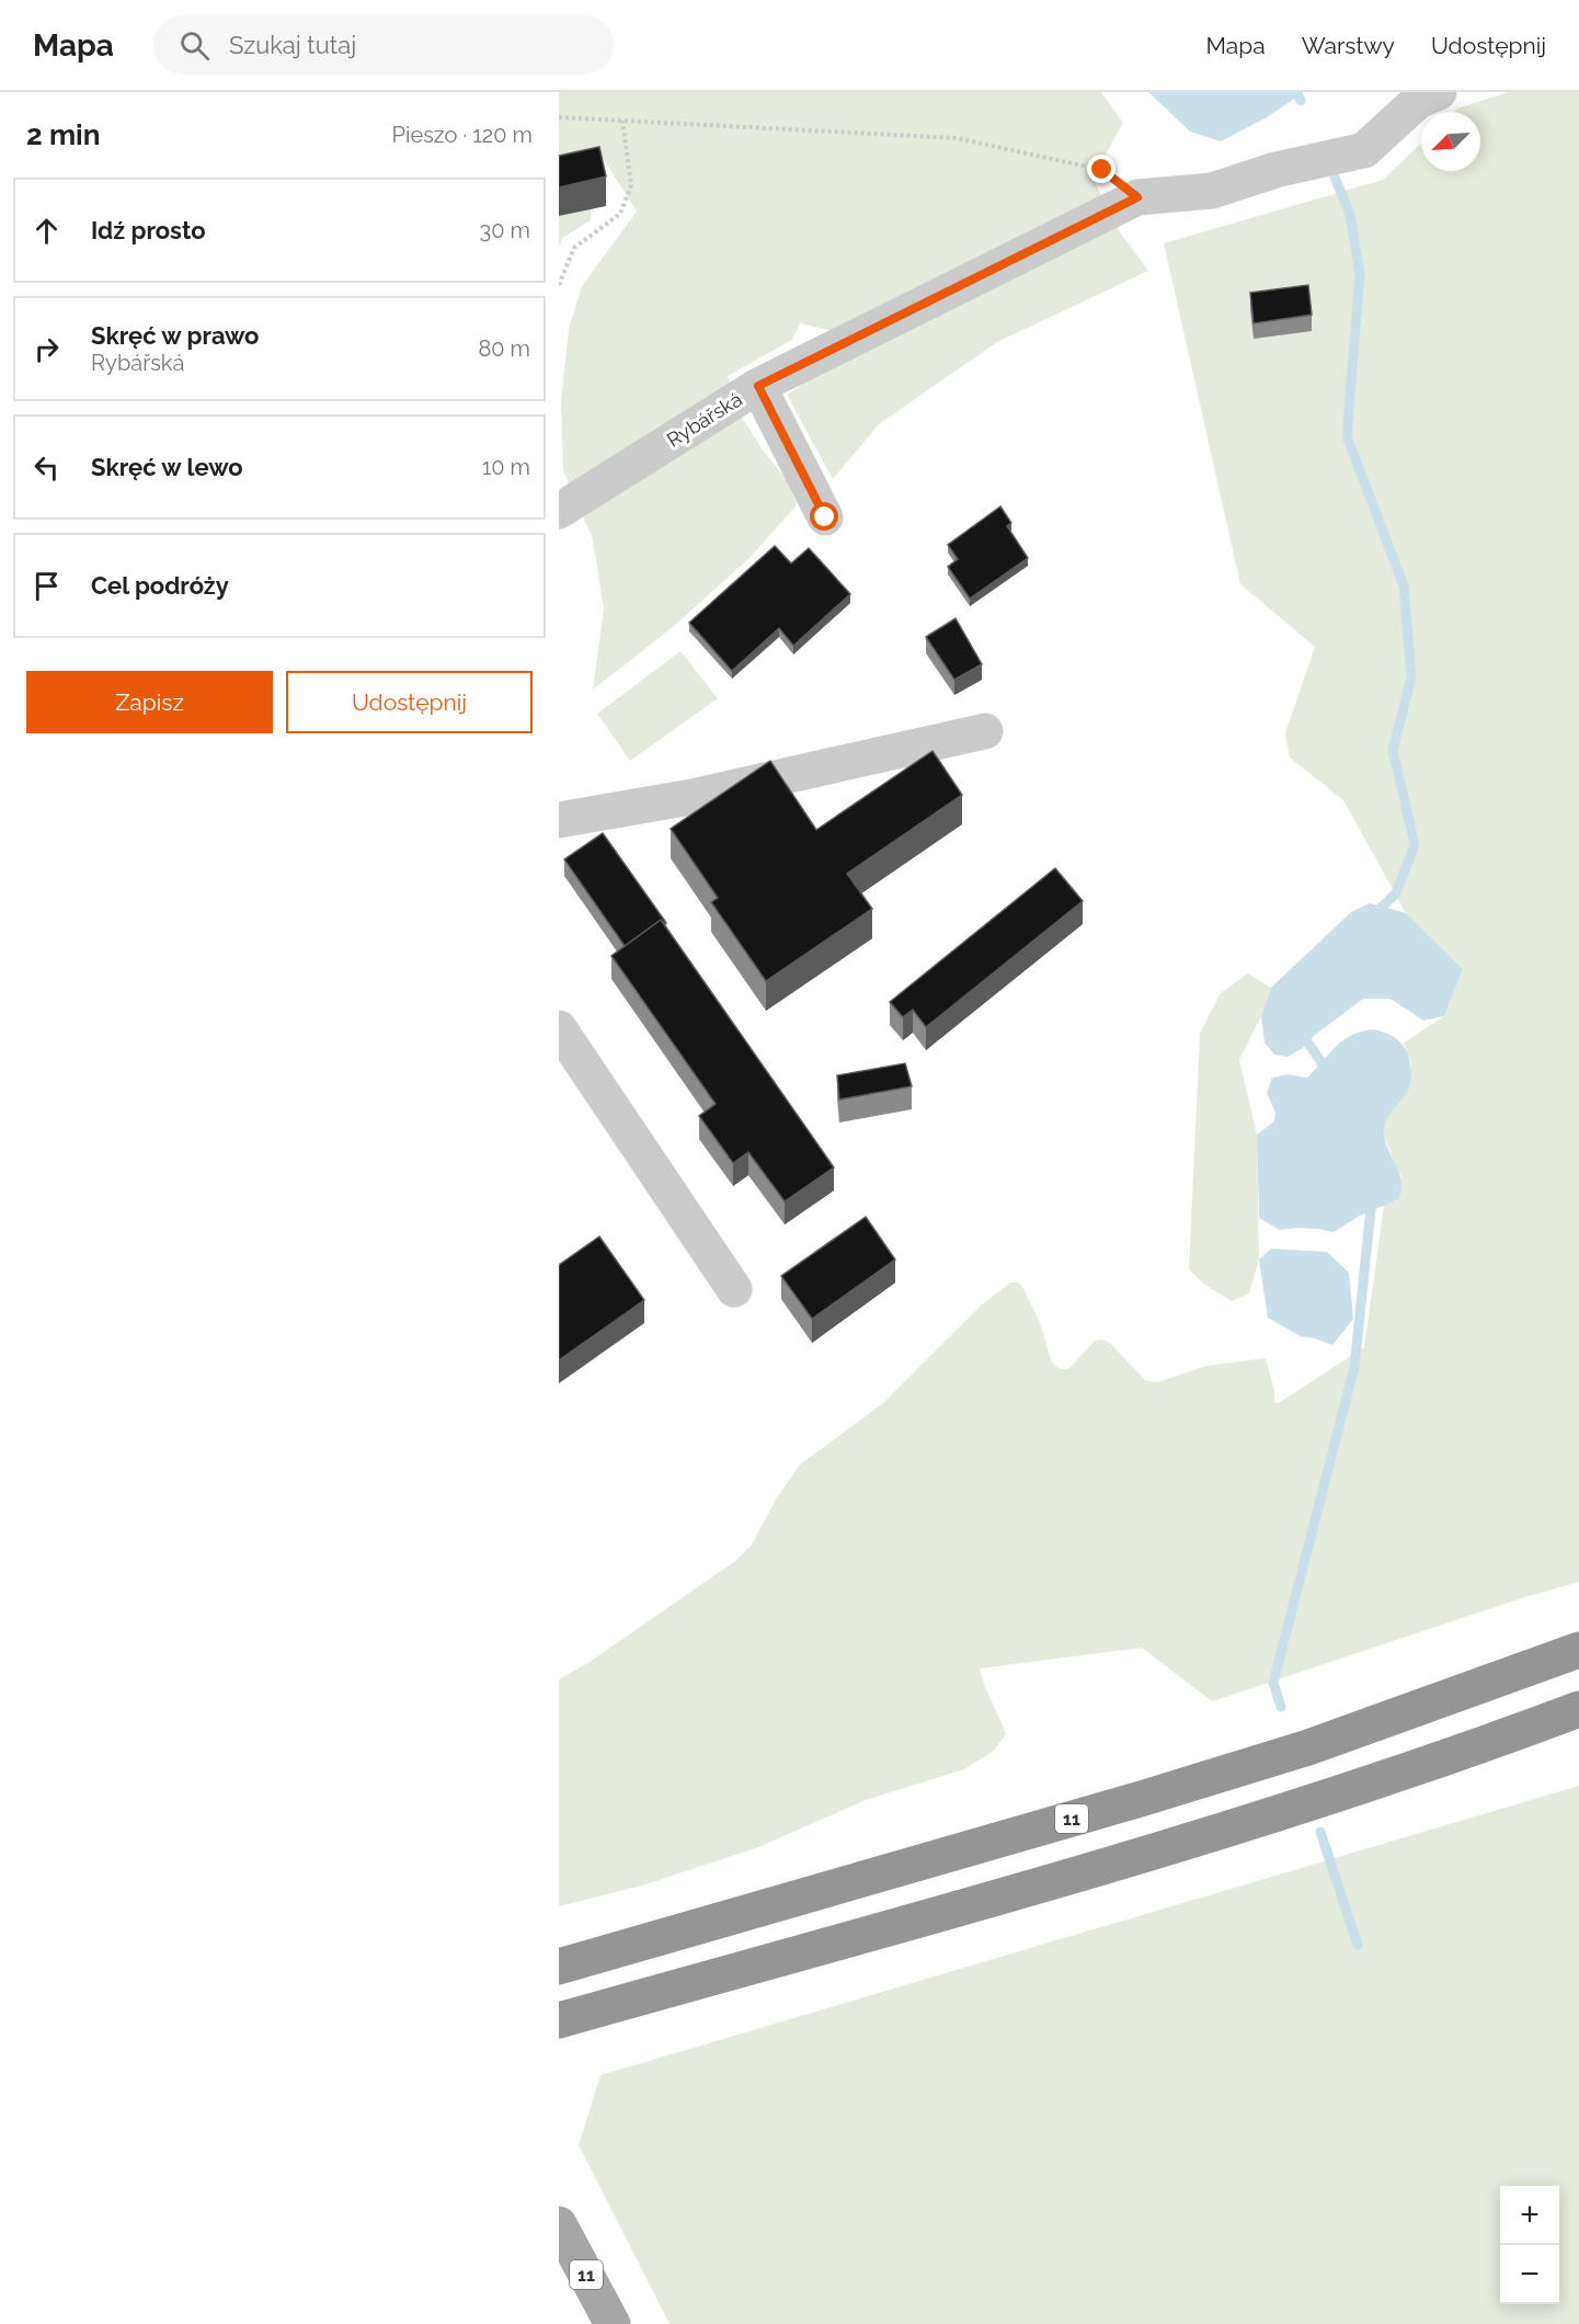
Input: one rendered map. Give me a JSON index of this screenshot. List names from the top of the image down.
{
  "streets": {
    "highway": ["11"],
    "street": ["Rybářská"]
  },
  "north": "bottom left",
  "page": {
    "header": "Mapa",
    "search": "Szukaj tutaj",
    "nav": ["Mapa", "Warstwy", "Udostępnij"],
    "heading": ["2 min", "Pieszo · 120 m"],
    "list": [
      ["Idź prosto", "30 m"],
      ["Skręć w prawo", "Rybářská", "80 m"],
      ["Skręć w lewo", "10 m"],
      "Cel podróży"
    ],
    "buttons": ["Zapisz", "Udostępnij"],
    "map_buttons": ["+", "−"]
  }
}
